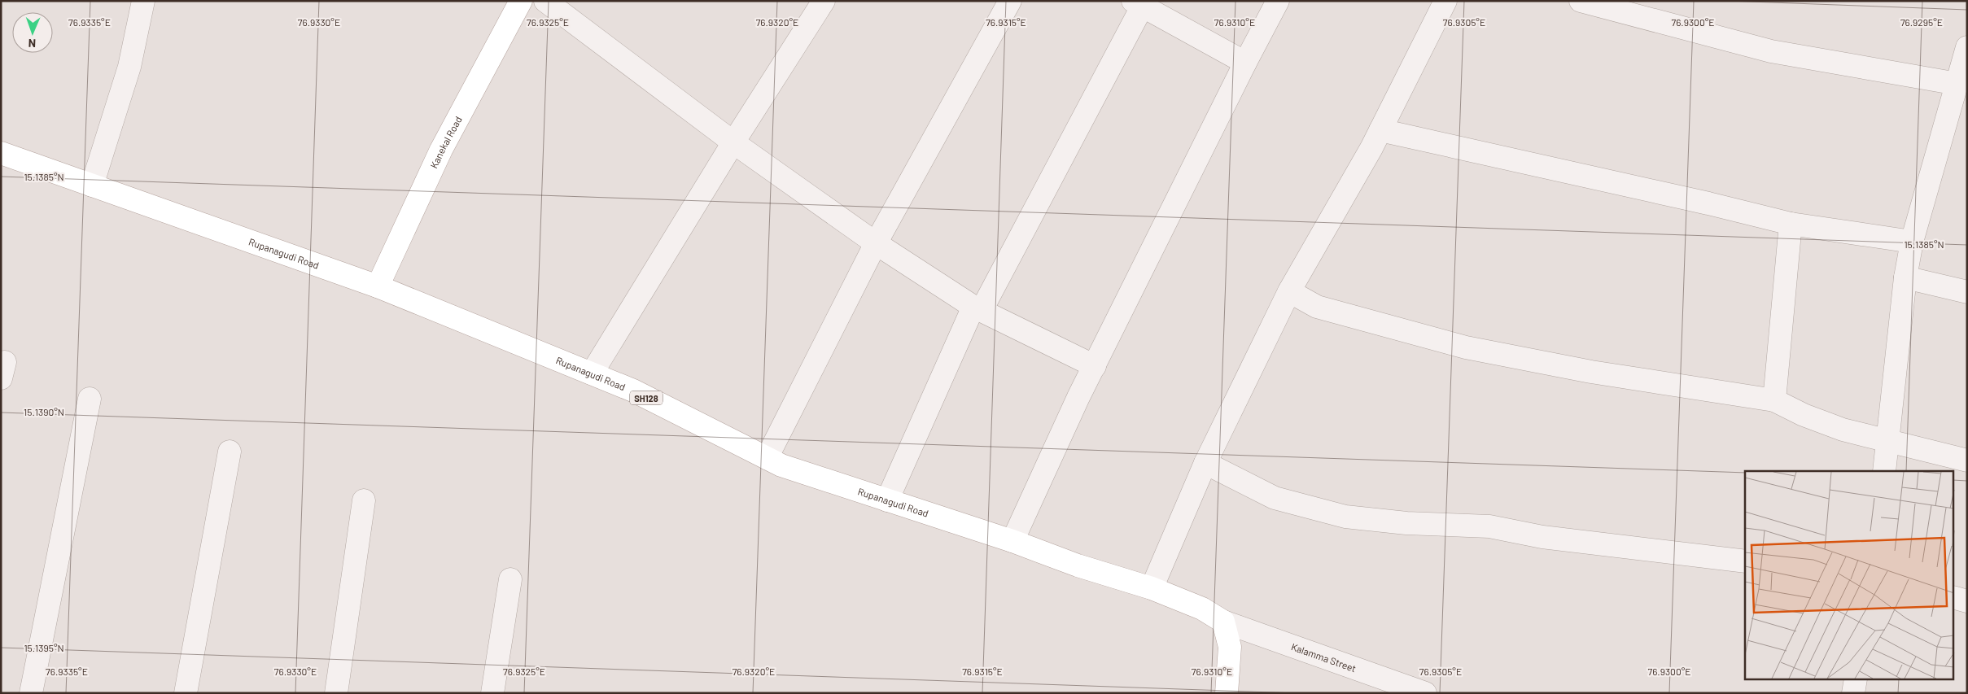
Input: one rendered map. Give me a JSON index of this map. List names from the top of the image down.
{
  "streets": {
    "main road": ["Kanekal Road", "Rupanagudi Road", "SH128"],
    "street": ["Kalamma Street"]
  },
  "crossings": [
    ["Kanekal Road", "Rupanagudi Road"],
    ["Rupanagudi Road", "Kalamma Street"]
  ],
  "north": "bottom",
  "coordinates": [
    "76.9335°E",
    "76.9330°E",
    "76.9325°E",
    "76.9320°E",
    "76.9315°E",
    "76.9310°E",
    "76.9305°E",
    "76.9300°E",
    "76.9295°E",
    "15.1385°N",
    "15.1390°N",
    "15.1395°N"
  ]
}
